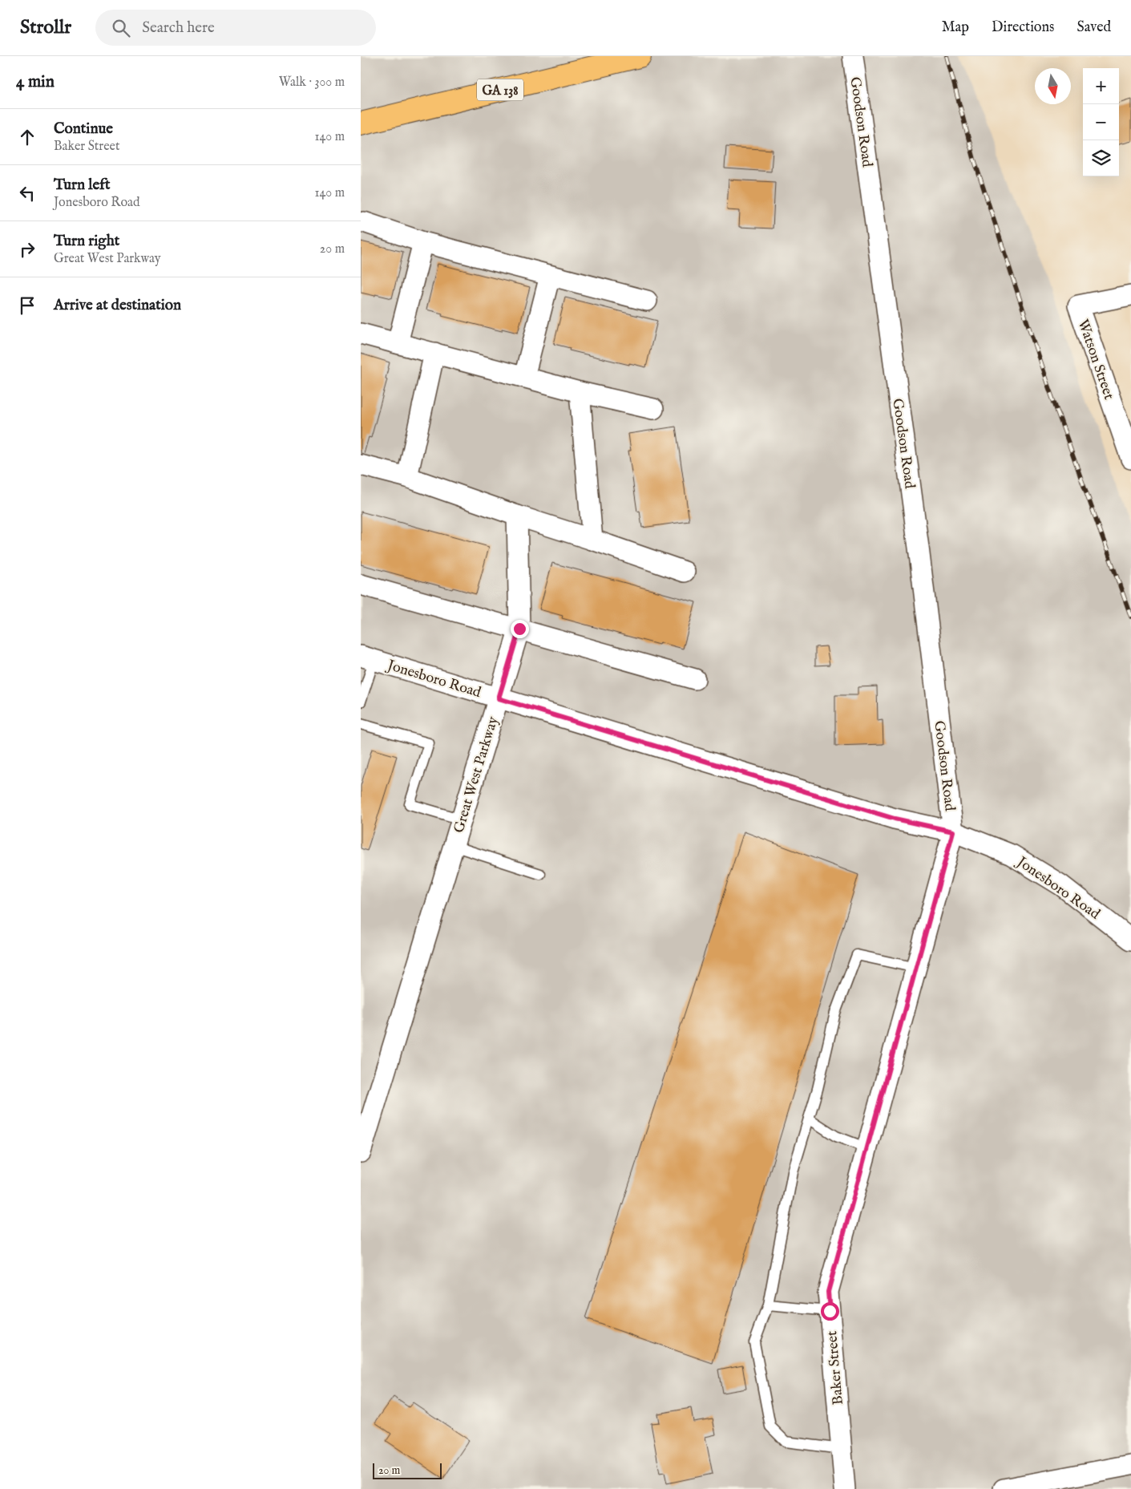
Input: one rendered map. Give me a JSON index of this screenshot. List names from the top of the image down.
{
  "streets": {
    "main road": ["GA 138"],
    "street": [
      "Goodson Road",
      "Watson Street",
      "Jonesboro Road",
      "Great West Parkway",
      "Baker Street"
    ]
  },
  "crossings": [
    ["Goodson Road", "Jonesboro Road"],
    ["Goodson Road", "Baker Street"],
    ["Jonesboro Road", "Great West Parkway"],
    ["Jonesboro Road", "Baker Street"]
  ],
  "scale_bar": "20 m",
  "north": "bottom",
  "page": {
    "header": "Strollr",
    "search": "Search here",
    "nav": ["Map", "Directions", "Saved"],
    "heading": ["4 min", "Walk · 300 m"],
    "map_buttons": ["+", "−"],
    "list": [
      ["Continue", "Baker Street", "140 m"],
      ["Turn left", "Jonesboro Road", "140 m"],
      ["Turn right", "Great West Parkway", "20 m"],
      "Arrive at destination"
    ],
    "scale": "20 m"
  }
}
